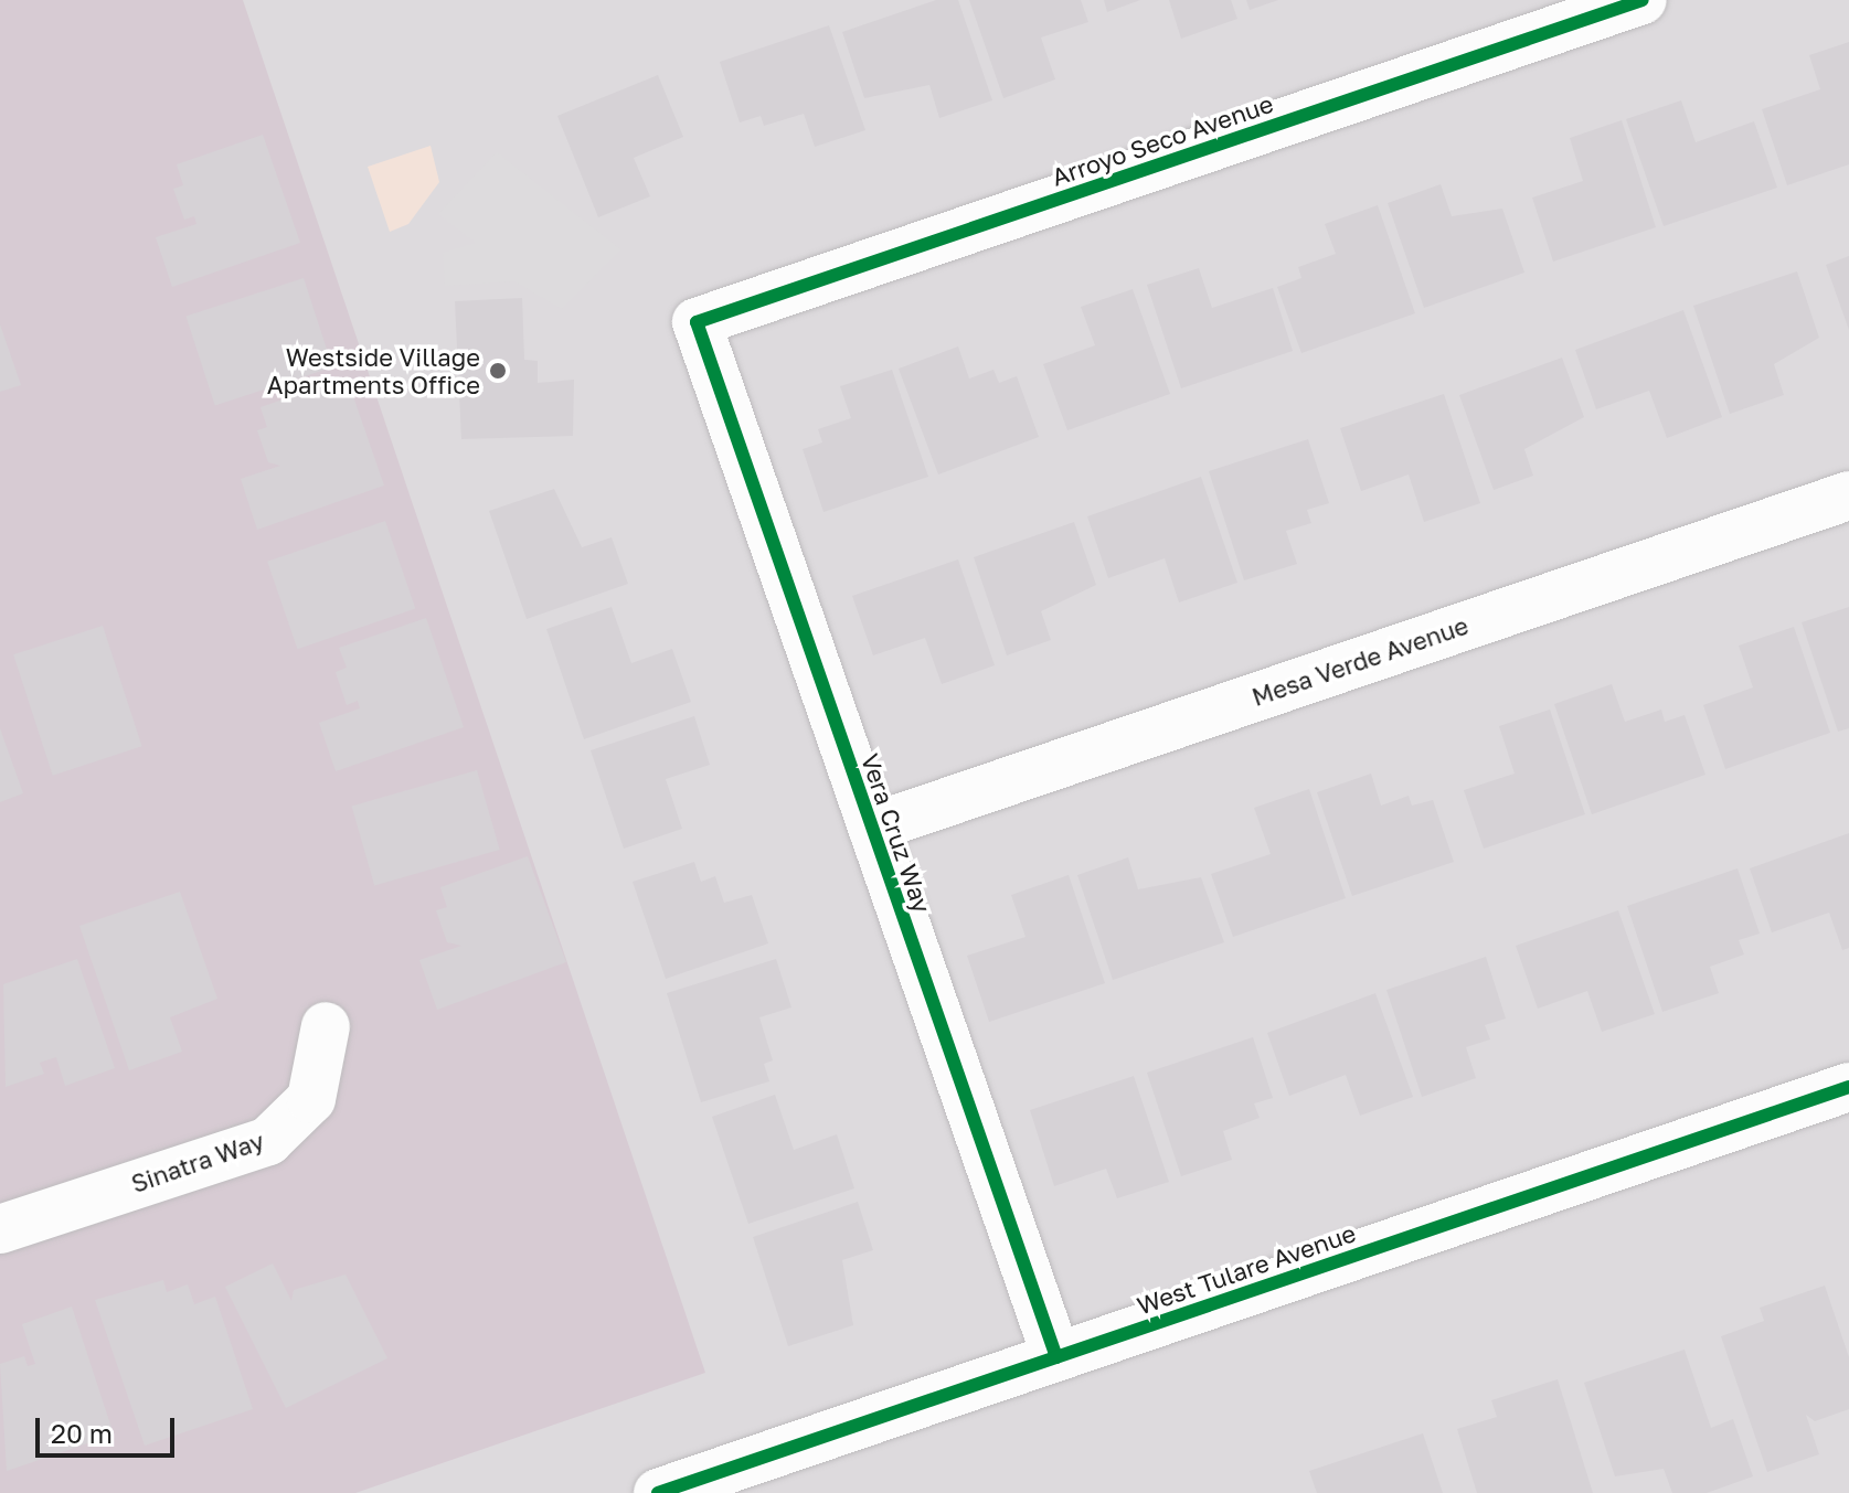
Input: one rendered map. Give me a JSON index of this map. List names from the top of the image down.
{
  "streets": {
    "street": [
      "Arroyo Seco Avenue",
      "Mesa Verde Avenue",
      "Vera Cruz Way",
      "Sinatra Way",
      "West Tulare Avenue"
    ]
  },
  "crossings": [
    ["Arroyo Seco Avenue", "Vera Cruz Way"],
    ["Mesa Verde Avenue", "Vera Cruz Way"],
    ["Vera Cruz Way", "West Tulare Avenue"]
  ],
  "places": ["Westside Village Apartments Office"],
  "scale_bar": "20 m"
}
